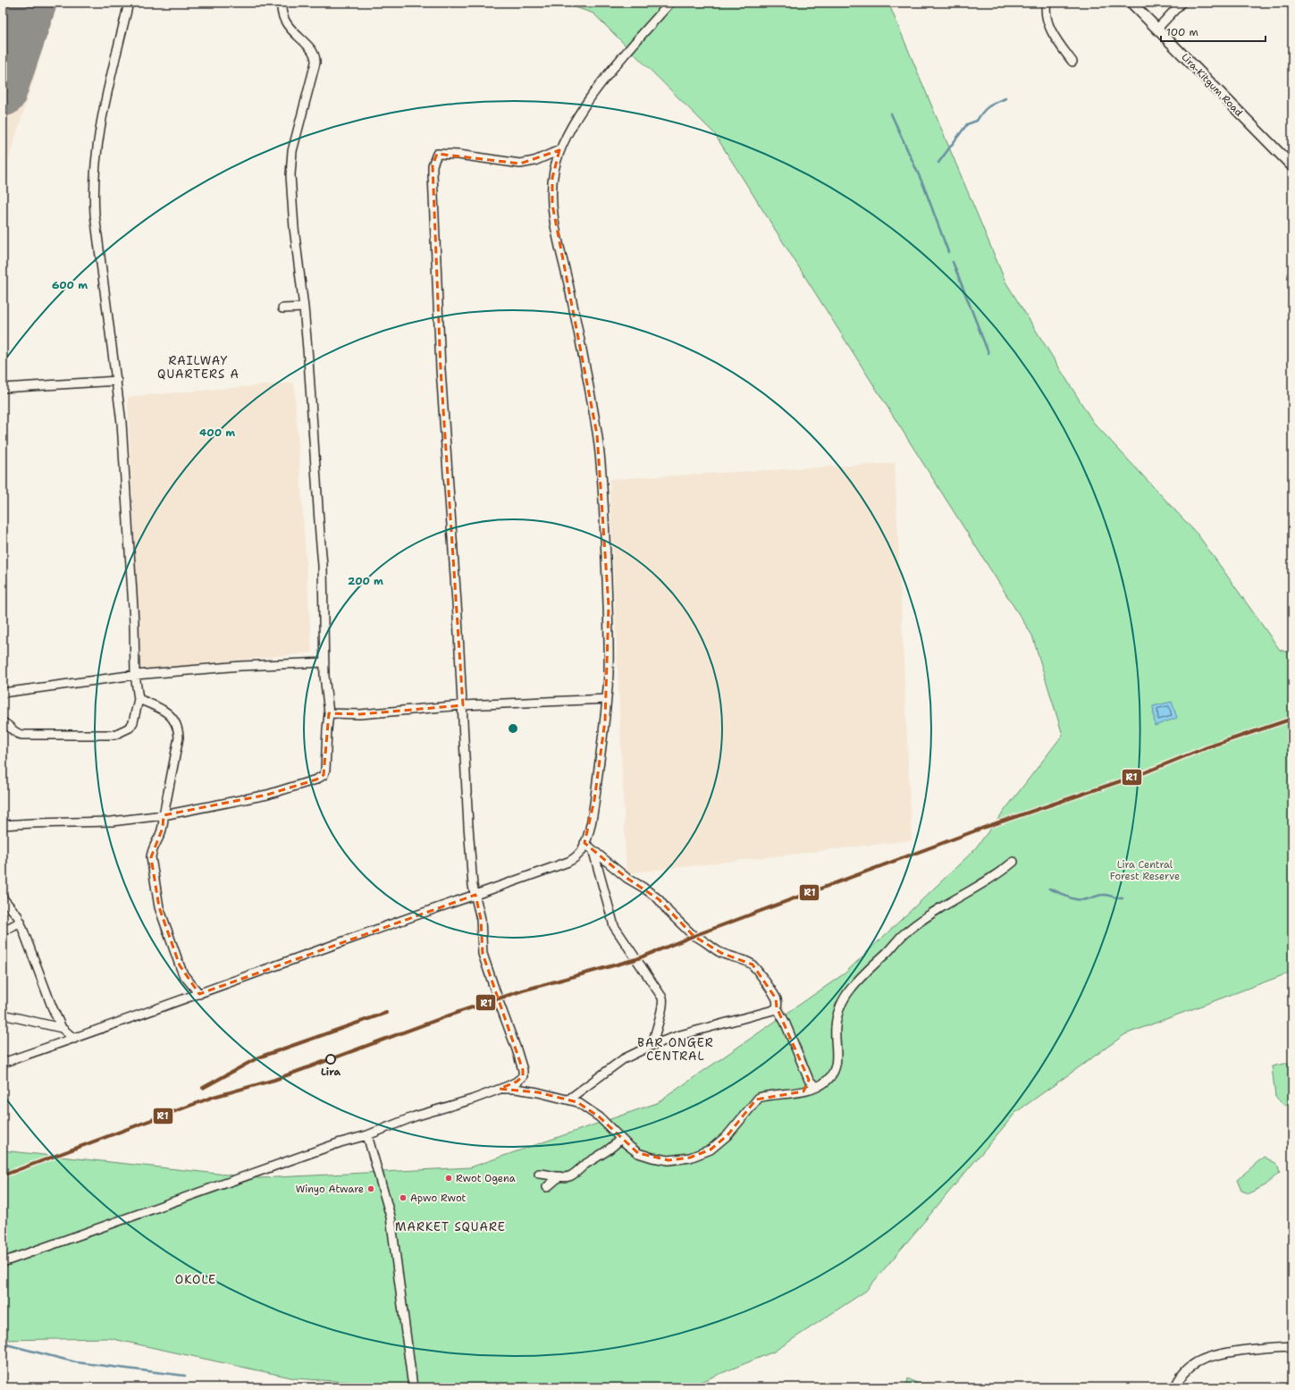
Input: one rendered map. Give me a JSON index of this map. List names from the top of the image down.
{
  "streets": {
    "main road": ["Lira-Kitgum Road"]
  },
  "districts": [
    "RAILWAY QUARTERS A",
    "BAR ONGER CENTRAL",
    "MARKET SQUARE",
    "OKOLE"
  ],
  "parks": ["Lira Central Forest Reserve"],
  "places": [
    "Lira",
    "Rwot Ogena",
    "Winyo Atware",
    "Apwo Rwot"
  ],
  "lines": ["transit line R1"],
  "scale_bar": "100 m",
  "rings": ["600 m", "400 m", "200 m"]
}
